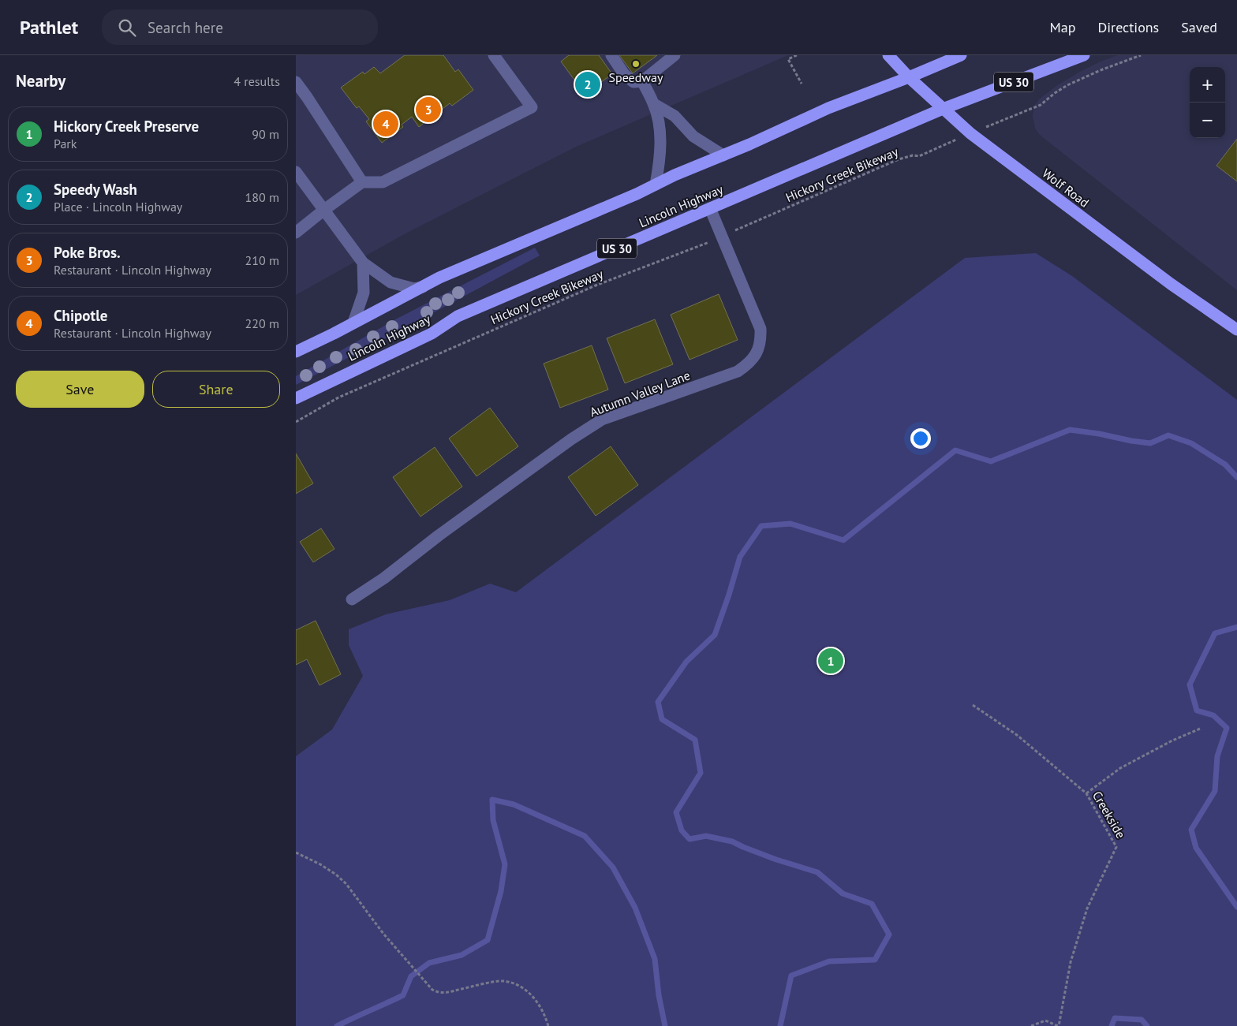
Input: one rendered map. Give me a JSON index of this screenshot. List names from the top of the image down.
{
  "streets": {
    "main road": ["US 30", "Wolf Road", "Lincoln Highway"],
    "street": ["Autumn Valley Lane"],
    "path": ["Hickory Creek Bikeway", "Creekside"]
  },
  "crossings": [
    ["Hickory Creek Bikeway", "Autumn Valley Lane"],
    ["Wolf Road", "Lincoln Highway"],
    ["Lincoln Highway", "Autumn Valley Lane"]
  ],
  "places": ["Speedway"],
  "page": {
    "header": "Pathlet",
    "search": "Search here",
    "nav": ["Map", "Directions", "Saved"],
    "heading": ["Nearby", "4 results"],
    "map_buttons": ["+", "−"],
    "pins": [
      "2",
      "3",
      "4",
      "1"
    ],
    "list": [
      {
        "mark": "1",
        "name": "Hickory Creek Preserve",
        "note": "Park",
        "value": "90 m"
      },
      {
        "mark": "2",
        "name": "Speedy Wash",
        "note": "Place · Lincoln Highway",
        "value": "180 m"
      },
      {
        "mark": "3",
        "name": "Poke Bros.",
        "note": "Restaurant · Lincoln Highway",
        "value": "210 m"
      },
      {
        "mark": "4",
        "name": "Chipotle",
        "note": "Restaurant · Lincoln Highway",
        "value": "220 m"
      }
    ],
    "buttons": ["Save", "Share"]
  }
}
